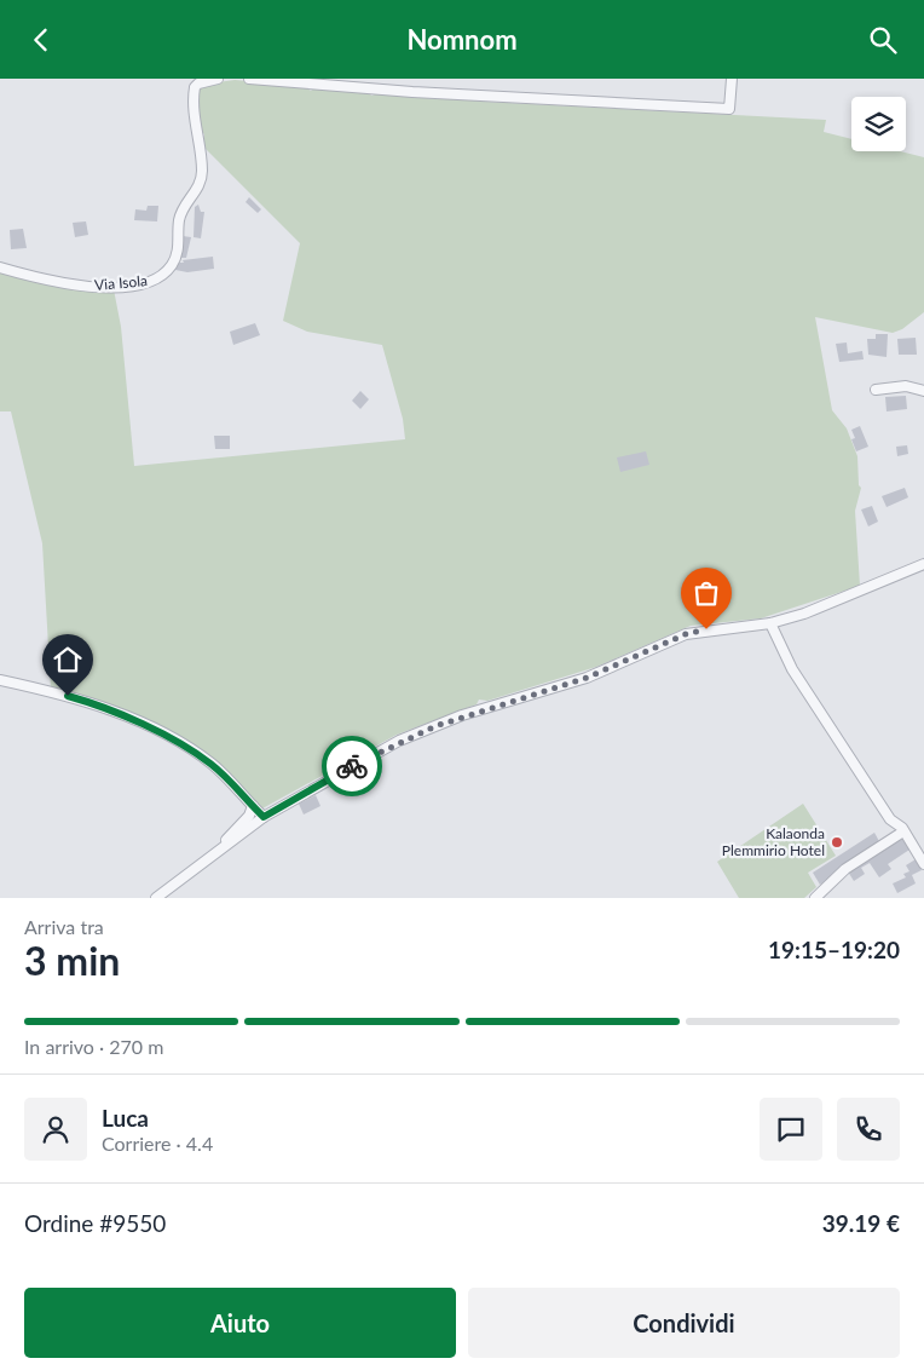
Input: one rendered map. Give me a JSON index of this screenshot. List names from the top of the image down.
{
  "streets": {
    "street": ["Via Isola"]
  },
  "places": ["Kalaonda Plemmirio Hotel"],
  "page": {
    "header": "Nomnom",
    "heading": ["3 min", "Arriva tra", "19:15–19:20"],
    "panel": [
      "Luca",
      "Corriere · 4.4",
      "Ordine #9550",
      "39.19 €"
    ],
    "bar": "In arrivo · 270 m",
    "buttons": ["Aiuto", "Condividi"]
  }
}
